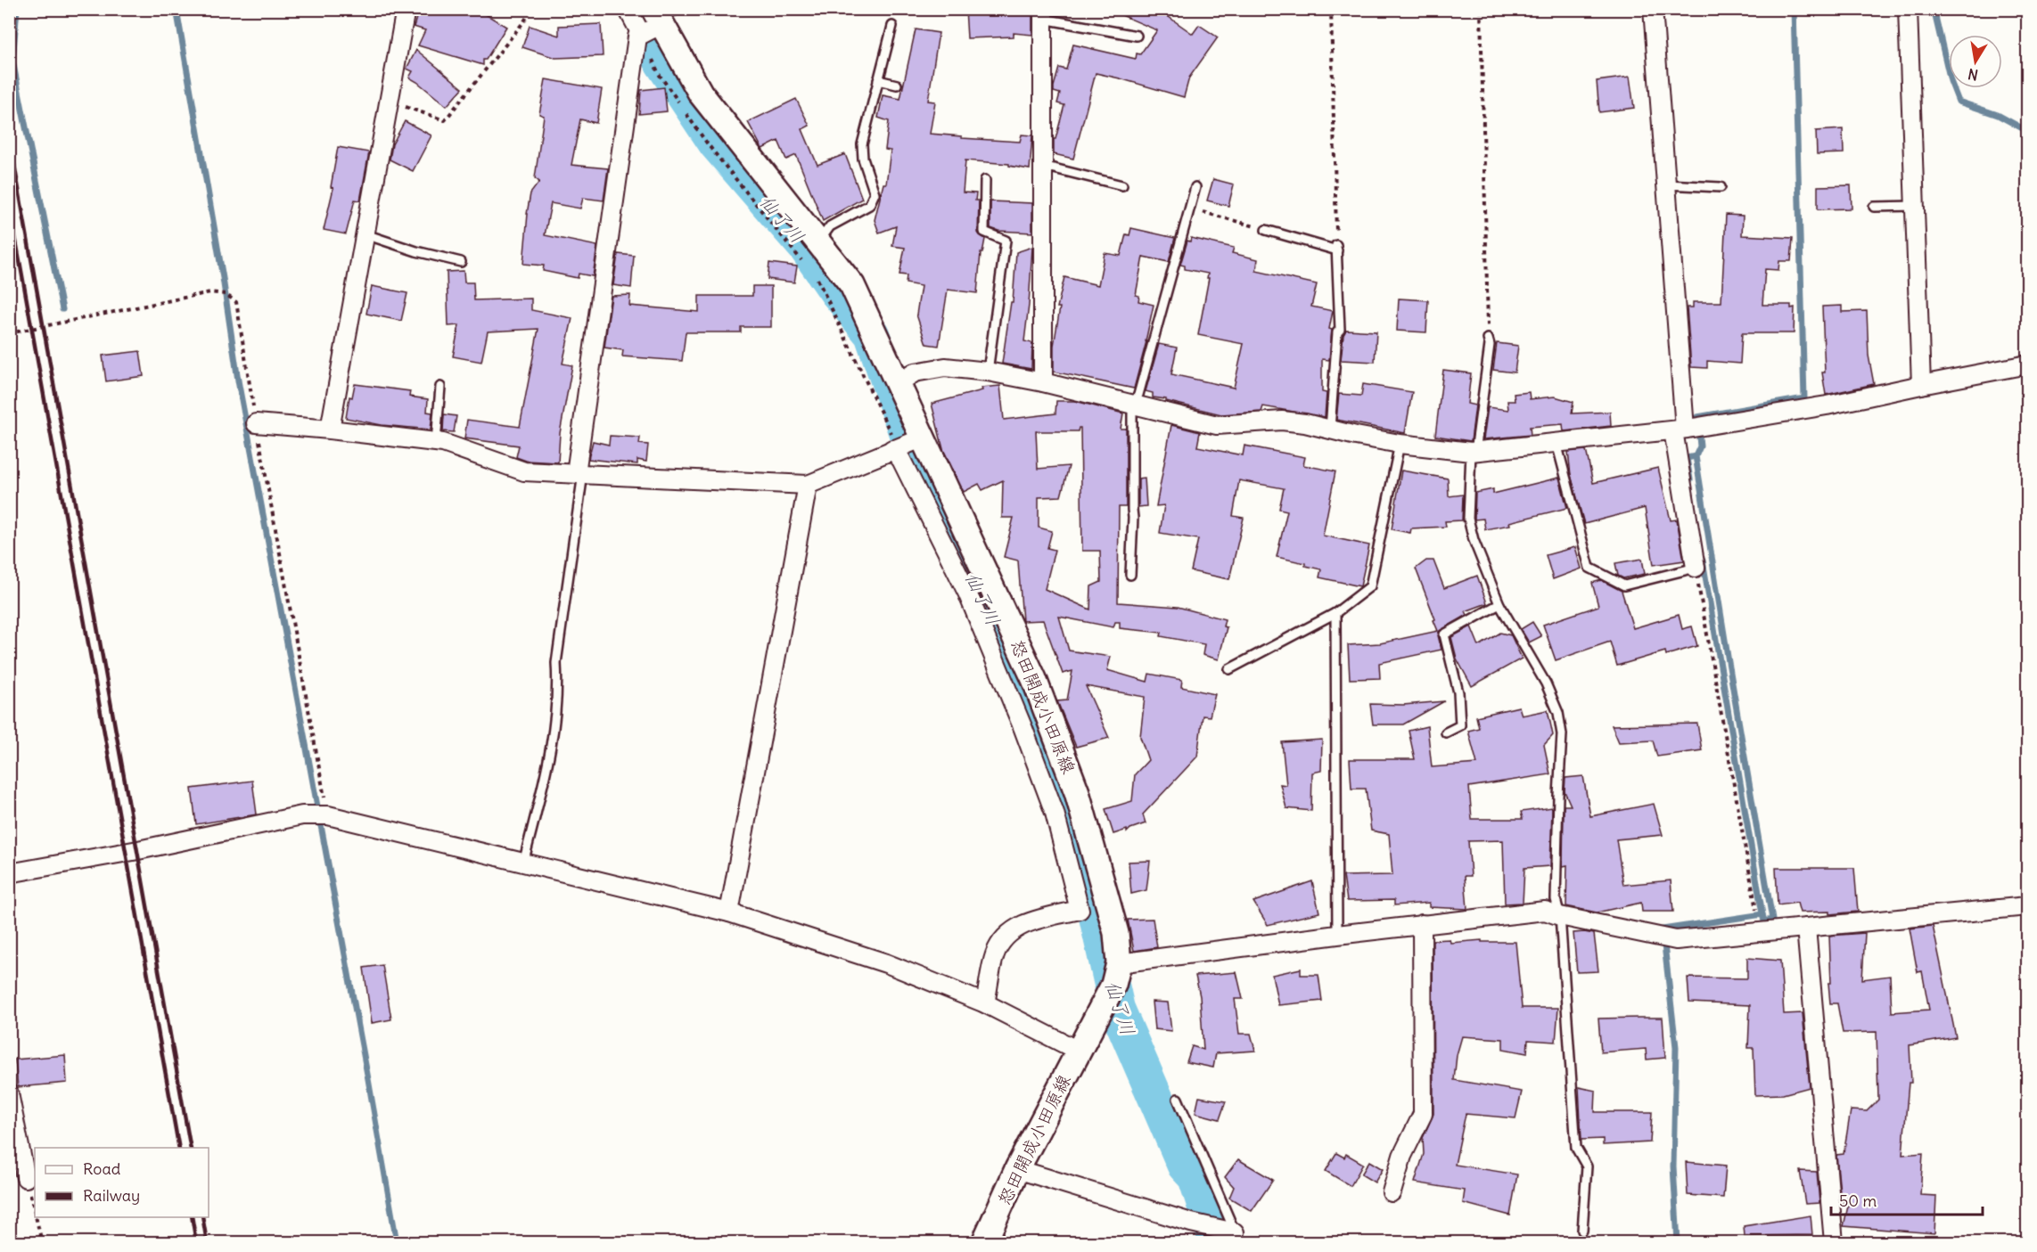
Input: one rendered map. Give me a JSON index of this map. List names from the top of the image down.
{
  "streets": {
    "main road": ["怒田開成小田原線"]
  },
  "water": ["仙了川"],
  "legend": ["Road", "Railway"],
  "scale_bar": "50 m",
  "north": "bottom"
}
